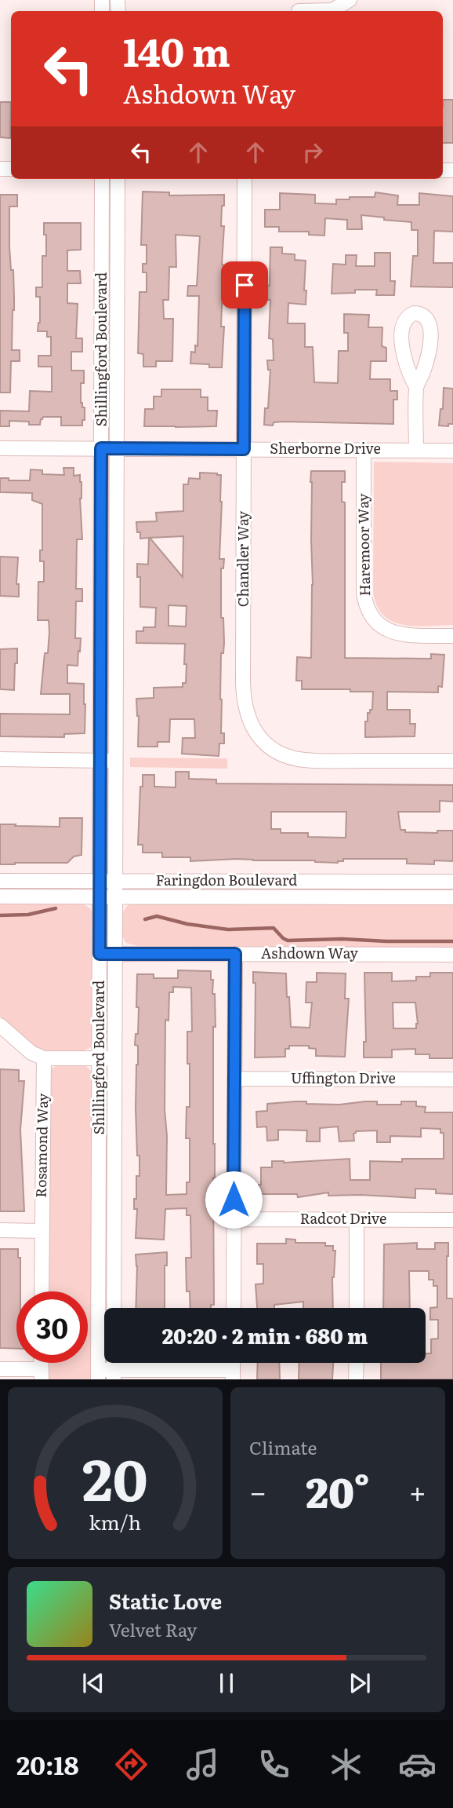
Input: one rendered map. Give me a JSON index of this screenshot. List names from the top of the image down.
{
  "streets": {
    "street": [
      "Shillingford Boulevard",
      "Sherborne Drive",
      "Haremoor Way",
      "Chandler Way",
      "Faringdon Boulevard",
      "Ashdown Way",
      "Uffington Drive",
      "Rosamond Way",
      "Radcot Drive"
    ]
  },
  "crossings": [
    ["Shillingford Boulevard", "Sherborne Drive"],
    ["Shillingford Boulevard", "Faringdon Boulevard"],
    ["Shillingford Boulevard", "Ashdown Way"],
    ["Sherborne Drive", "Haremoor Way"],
    ["Sherborne Drive", "Chandler Way"]
  ],
  "page": {
    "turn": ["140 m", "Ashdown Way"],
    "limit": "30",
    "trip": "20:20 · 2 min · 680 m",
    "tile": "Climate",
    "heat": ["−", "20°", "+"],
    "song": ["Static Love", "Velvet Ray"],
    "tabs": "20:18",
    "gauge": ["20", "km/h"]
  }
}
